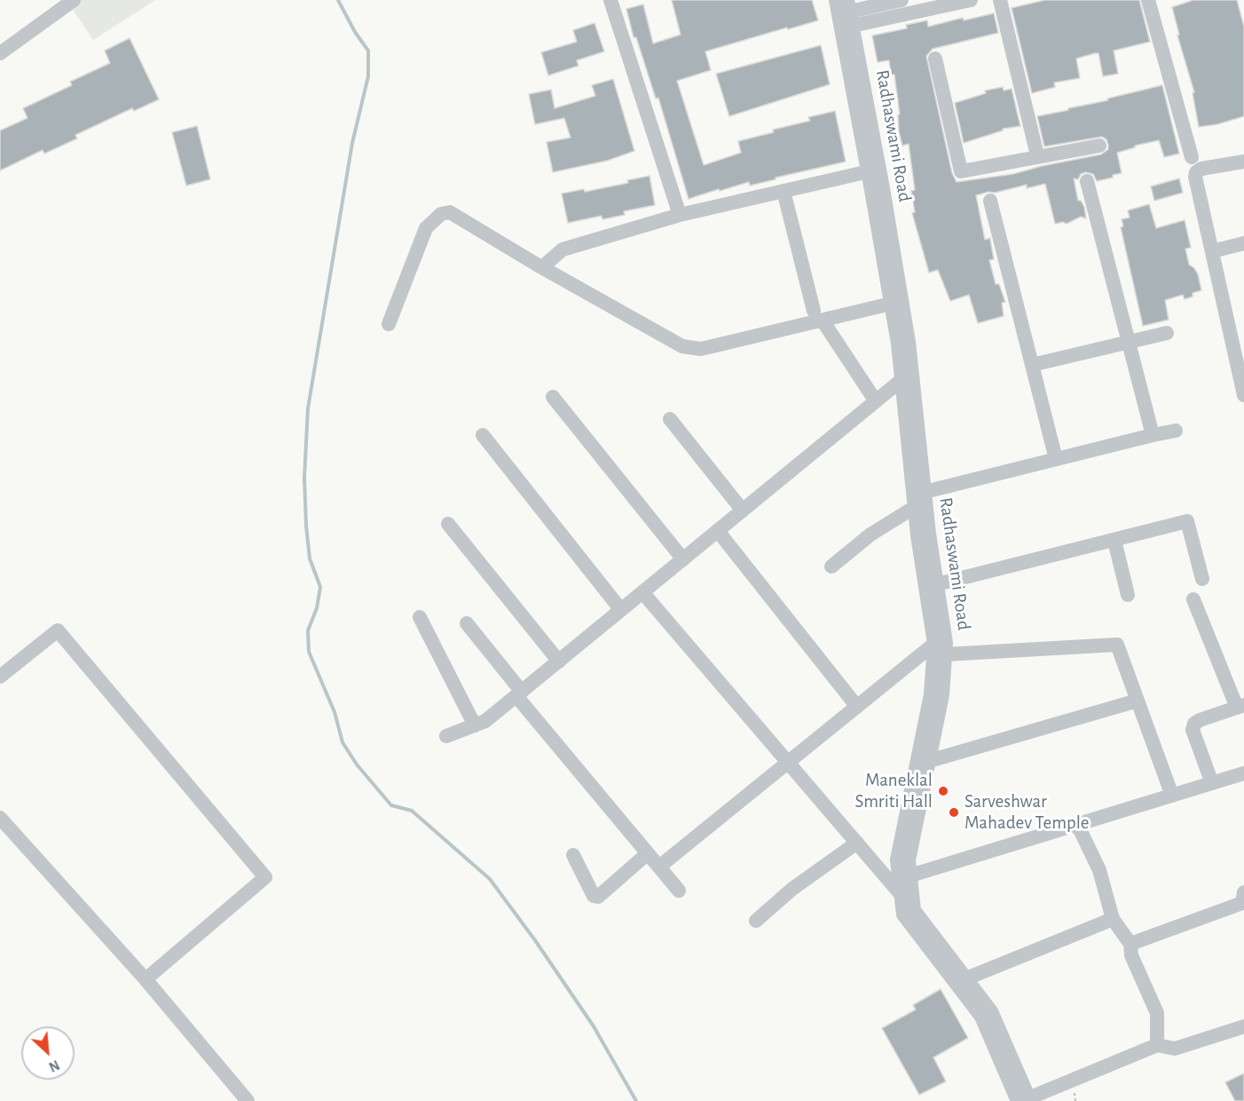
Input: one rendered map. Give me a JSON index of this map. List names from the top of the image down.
{
  "streets": {
    "street": ["Radhaswami Road"]
  },
  "places": ["Maneklal Smriti Hall", "Sarveshwar Mahadev Temple"],
  "north": "bottom right"
}
